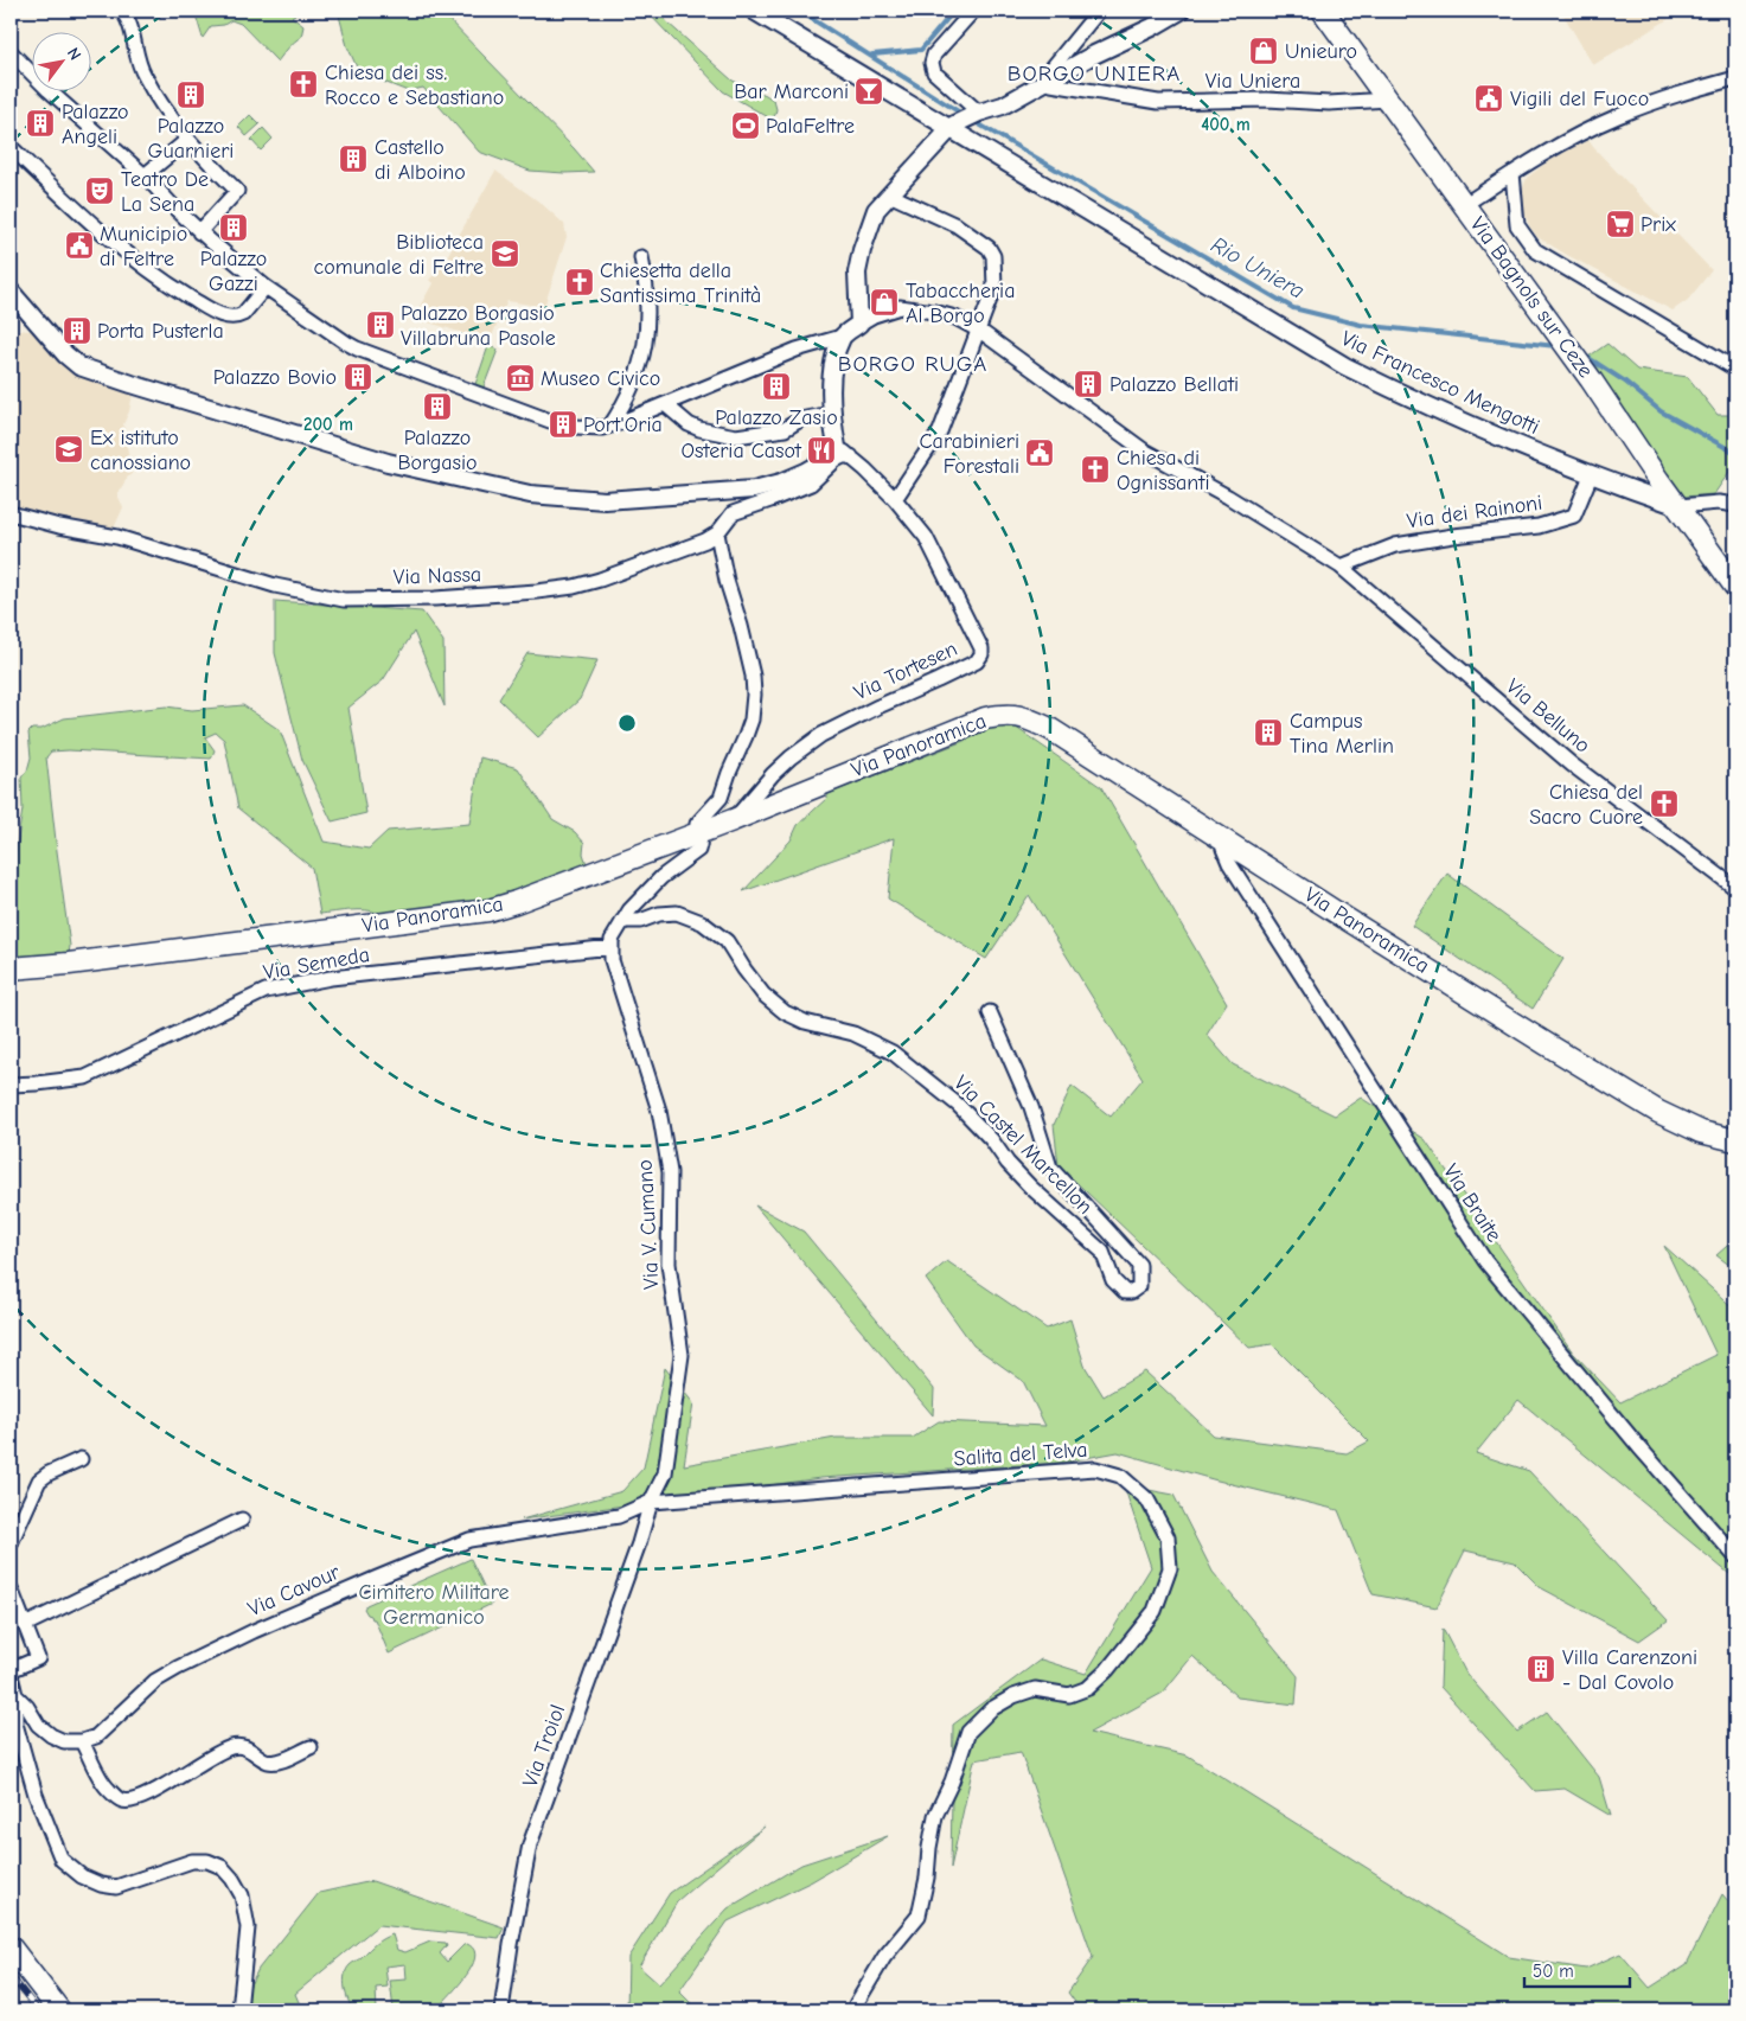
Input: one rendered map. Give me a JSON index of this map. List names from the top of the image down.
{
  "streets": {
    "main road": ["Via Bagnols sur Ceze", "Via Panoramica"],
    "street": [
      "Via Uniera",
      "Via Francesco Mengotti",
      "Via dei Rainoni",
      "Via Nassa",
      "Via Tortesen",
      "Via Belluno",
      "Via Semeda",
      "Via Castel Marcellon",
      "Via Braite",
      "Via V. Cumano",
      "Salita del Telva",
      "Via Cavour",
      "Via Troiol"
    ]
  },
  "crossings": [
    ["Via Uniera", "Via Bagnols sur Ceze"],
    ["Via Bagnols sur Ceze", "Via Francesco Mengotti"],
    ["Via Francesco Mengotti", "Via dei Rainoni"],
    ["Via dei Rainoni", "Via Belluno"],
    ["Via Nassa", "Via Tortesen"],
    ["Via Tortesen", "Via Panoramica"],
    ["Via Panoramica", "Via Braite"],
    ["Via Semeda", "Via V. Cumano"],
    ["Via V. Cumano", "Salita del Telva"],
    ["Via V. Cumano", "Via Cavour"],
    ["Via V. Cumano", "Via Troiol"],
    ["Salita del Telva", "Via Cavour"],
    ["Salita del Telva", "Via Troiol"],
    ["Via Cavour", "Via Troiol"]
  ],
  "districts": ["BORGO UNIERA", "BORGO RUGA"],
  "water": ["Rio Uniera"],
  "parks": ["Cimitero Militare Germanico"],
  "places": {
    "shop": ["Unieuro", "Tabaccheria Al Borgo"],
    "church": [
      "Chiesa dei ss. Rocco e Sebastiano",
      "Chiesetta della Santissima Trinità",
      "Chiesa di Ognissanti",
      "Chiesa del Sacro Cuore"
    ],
    "bar": ["Bar Marconi"],
    "building": [
      "Palazzo Guarnieri",
      "Palazzo Angeli",
      "Castello di Alboino",
      "Palazzo Gazzi",
      "Palazzo Borgasio Villabruna Pasole",
      "Porta Pusterla",
      "Palazzo Bovio",
      "Palazzo Bellati",
      "Palazzo Zasio",
      "Palazzo Borgasio",
      "Port'Oria",
      "Campus Tina Merlin",
      "Villa Carenzoni - Dal Covolo"
    ],
    "public building": ["Vigili del Fuoco", "Municipio di Feltre", "Carabinieri Forestali"],
    "sports": ["PalaFeltre"],
    "theatre": ["Teatro De La Sena"],
    "supermarket": ["Prix"],
    "school or university": ["Biblioteca comunale di Feltre", "Ex istituto canossiano"],
    "museum": ["Museo Civico"],
    "restaurant": ["Osteria Casot"]
  },
  "scale_bar": "50 m",
  "north": "top right",
  "rings": ["400 m", "200 m"]
}
